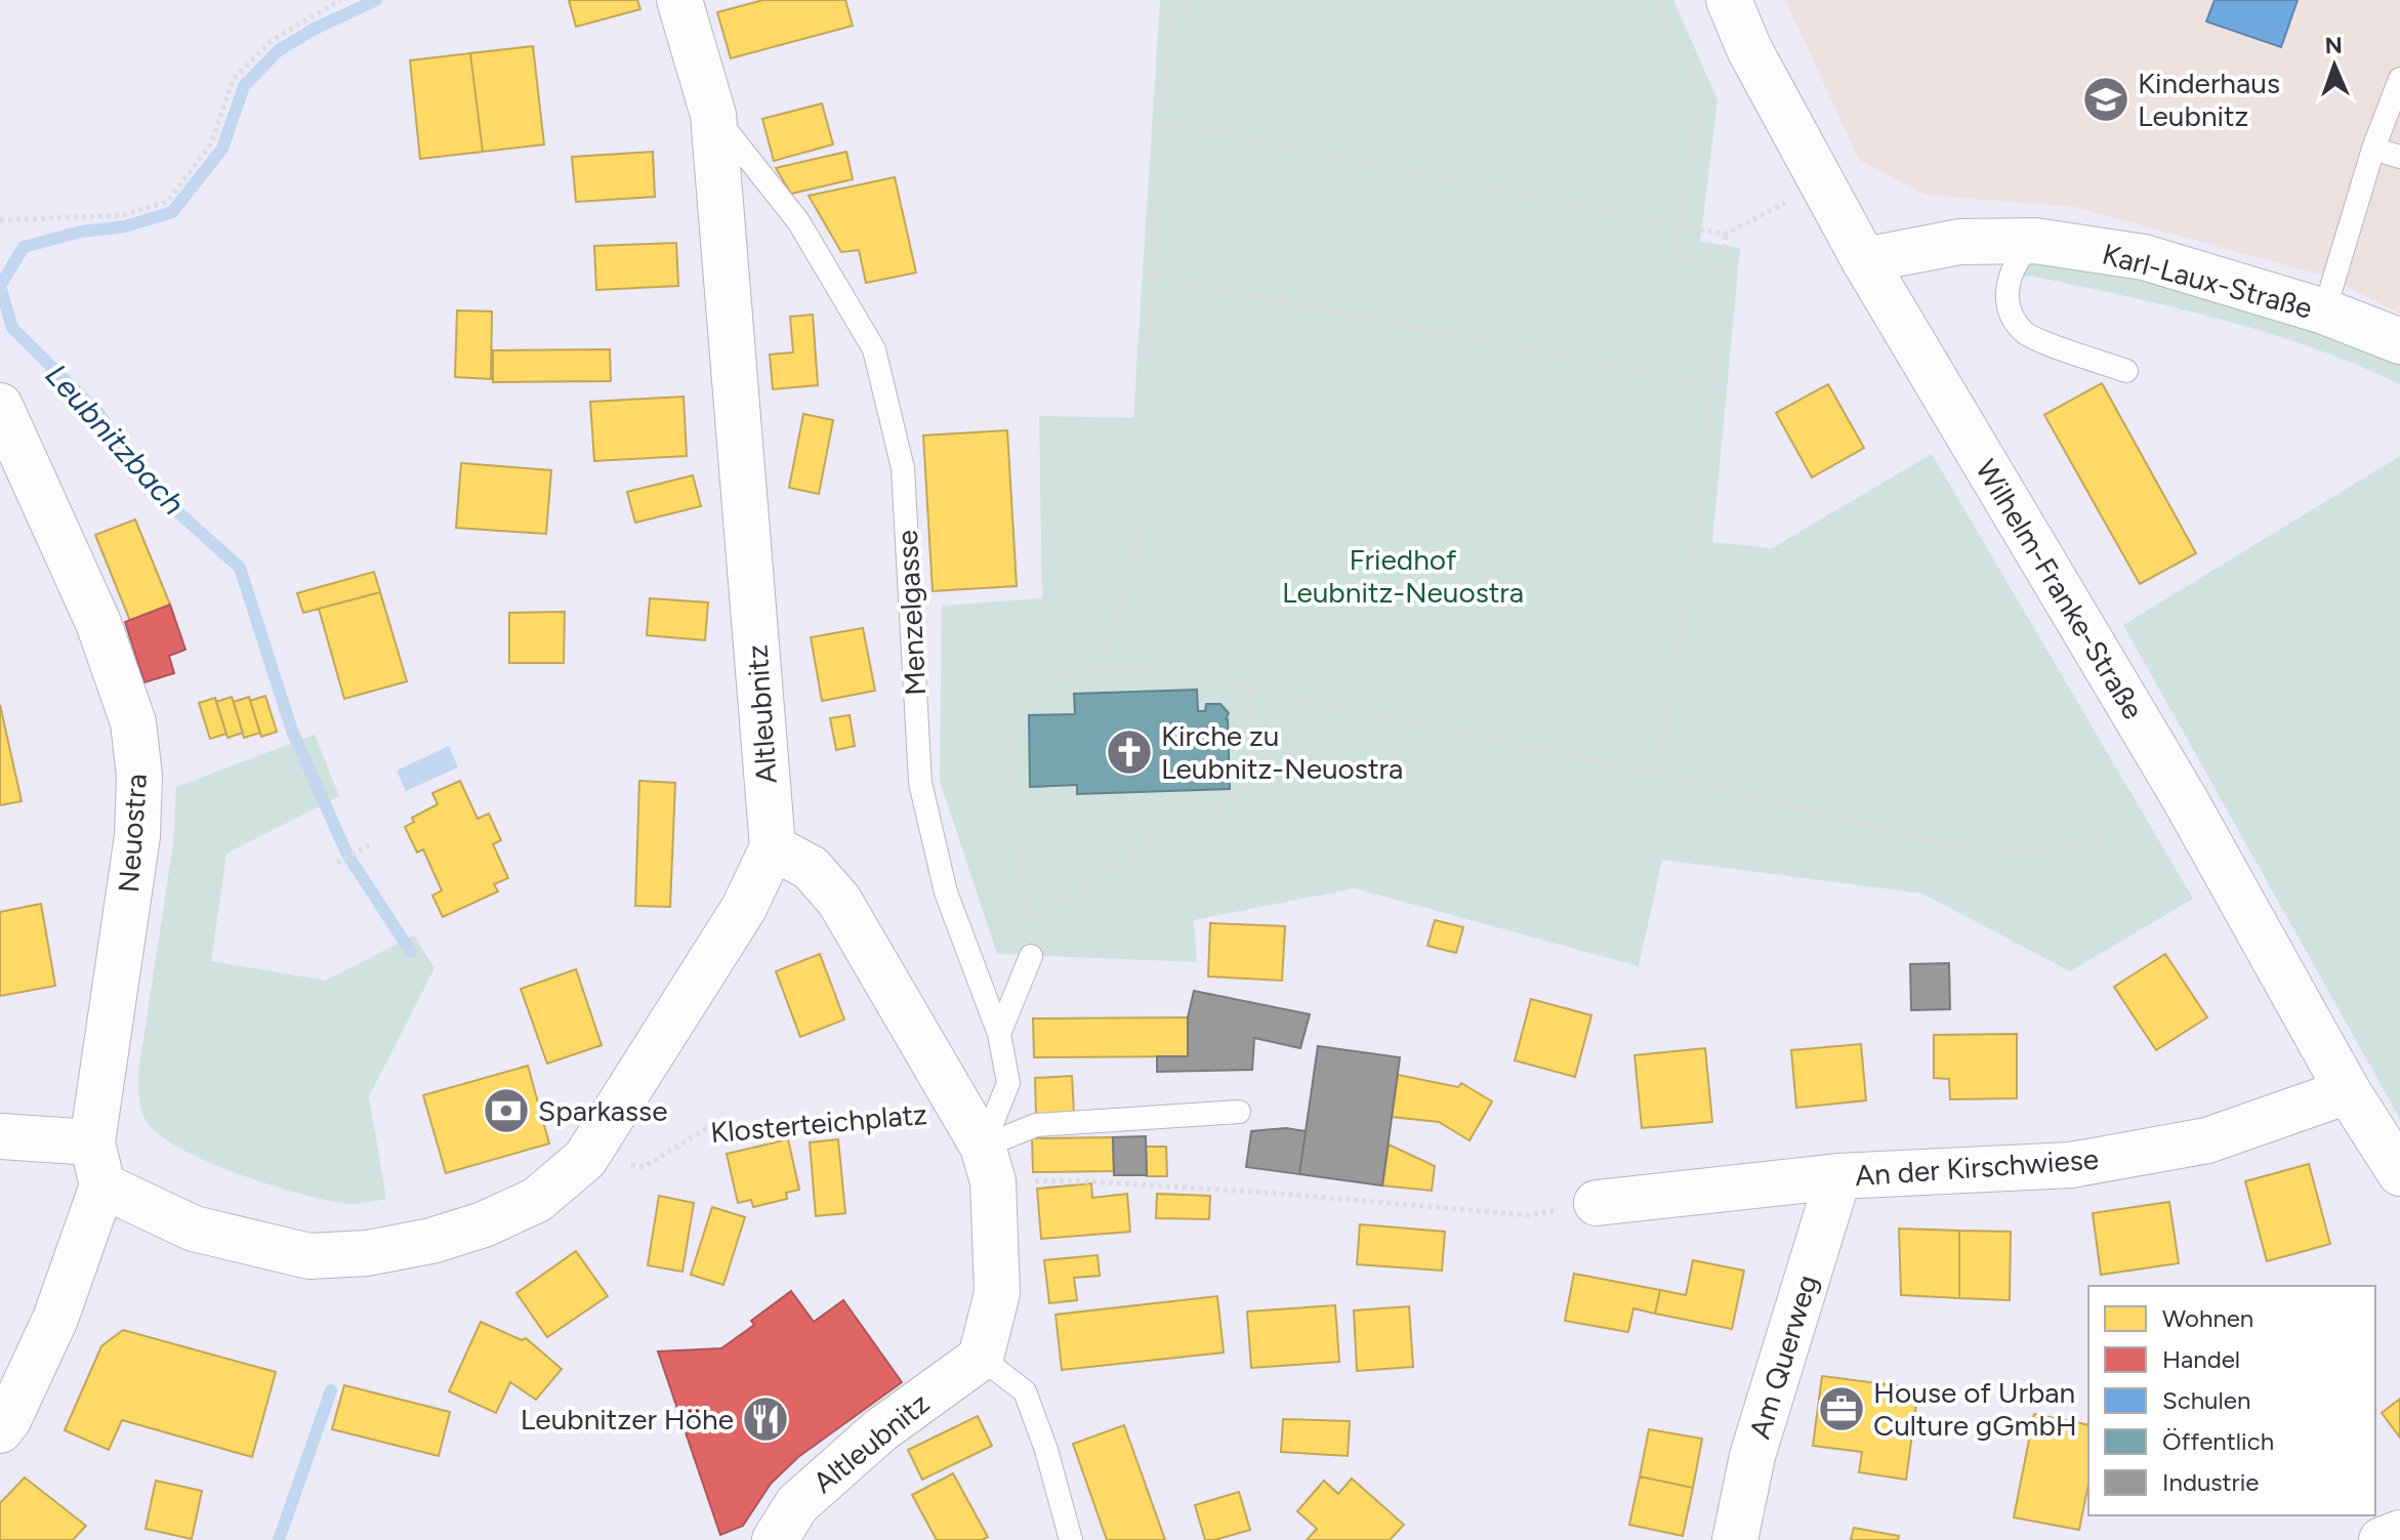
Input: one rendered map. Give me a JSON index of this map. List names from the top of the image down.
{
  "streets": {
    "street": [
      "Karl-Laux-Straße",
      "Wilhelm-Franke-Straße",
      "Altleubnitz",
      "Neuostra",
      "An der Kirschwiese",
      "Am Querweg"
    ],
    "lane": ["Menzelgasse"],
    "path": ["Klosterteichplatz"]
  },
  "crossings": [
    ["Karl-Laux-Straße", "Wilhelm-Franke-Straße"],
    ["Wilhelm-Franke-Straße", "An der Kirschwiese"],
    ["Menzelgasse", "Altleubnitz"],
    ["Menzelgasse", "Klosterteichplatz"],
    ["An der Kirschwiese", "Am Querweg"]
  ],
  "water": ["Leubnitzbach"],
  "parks": ["Friedhof Leubnitz-Neuostra"],
  "places": {
    "school or university": ["Kinderhaus Leubnitz"],
    "church": ["Kirche zu Leubnitz-Neuostra"],
    "bank": ["Sparkasse"],
    "office": ["House of Urban Culture gGmbH"],
    "restaurant": ["Leubnitzer Höhe"]
  },
  "legend": [
    "Wohnen",
    "Handel",
    "Schulen",
    "Öffentlich",
    "Industrie"
  ],
  "north": "top"
}
